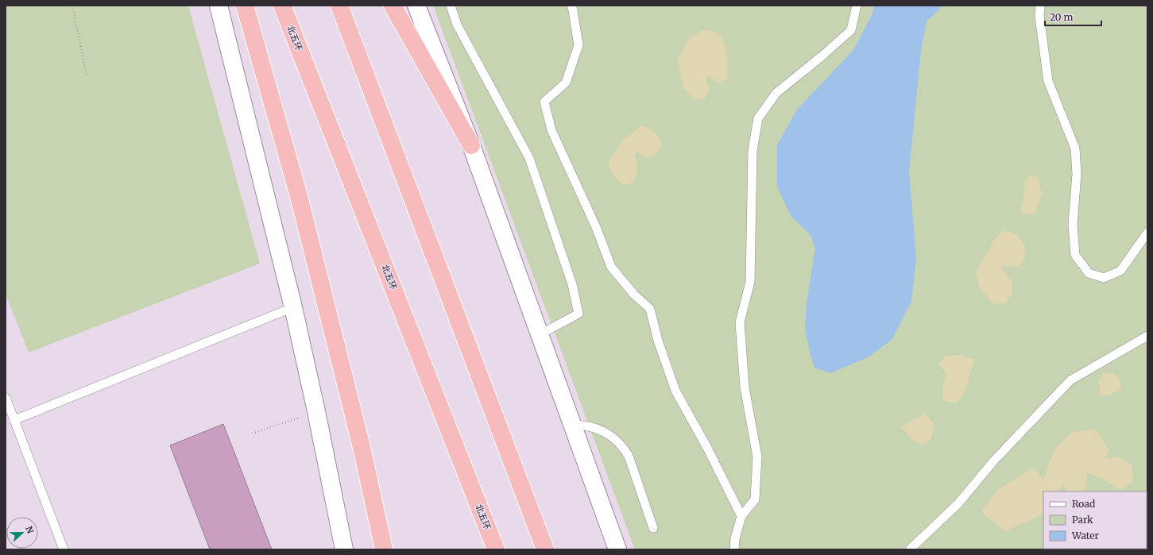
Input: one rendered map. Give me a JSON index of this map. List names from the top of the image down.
{
  "streets": {
    "highway": ["北五环"]
  },
  "legend": ["Road", "Park", "Water"],
  "scale_bar": "20 m",
  "north": "right"
}
